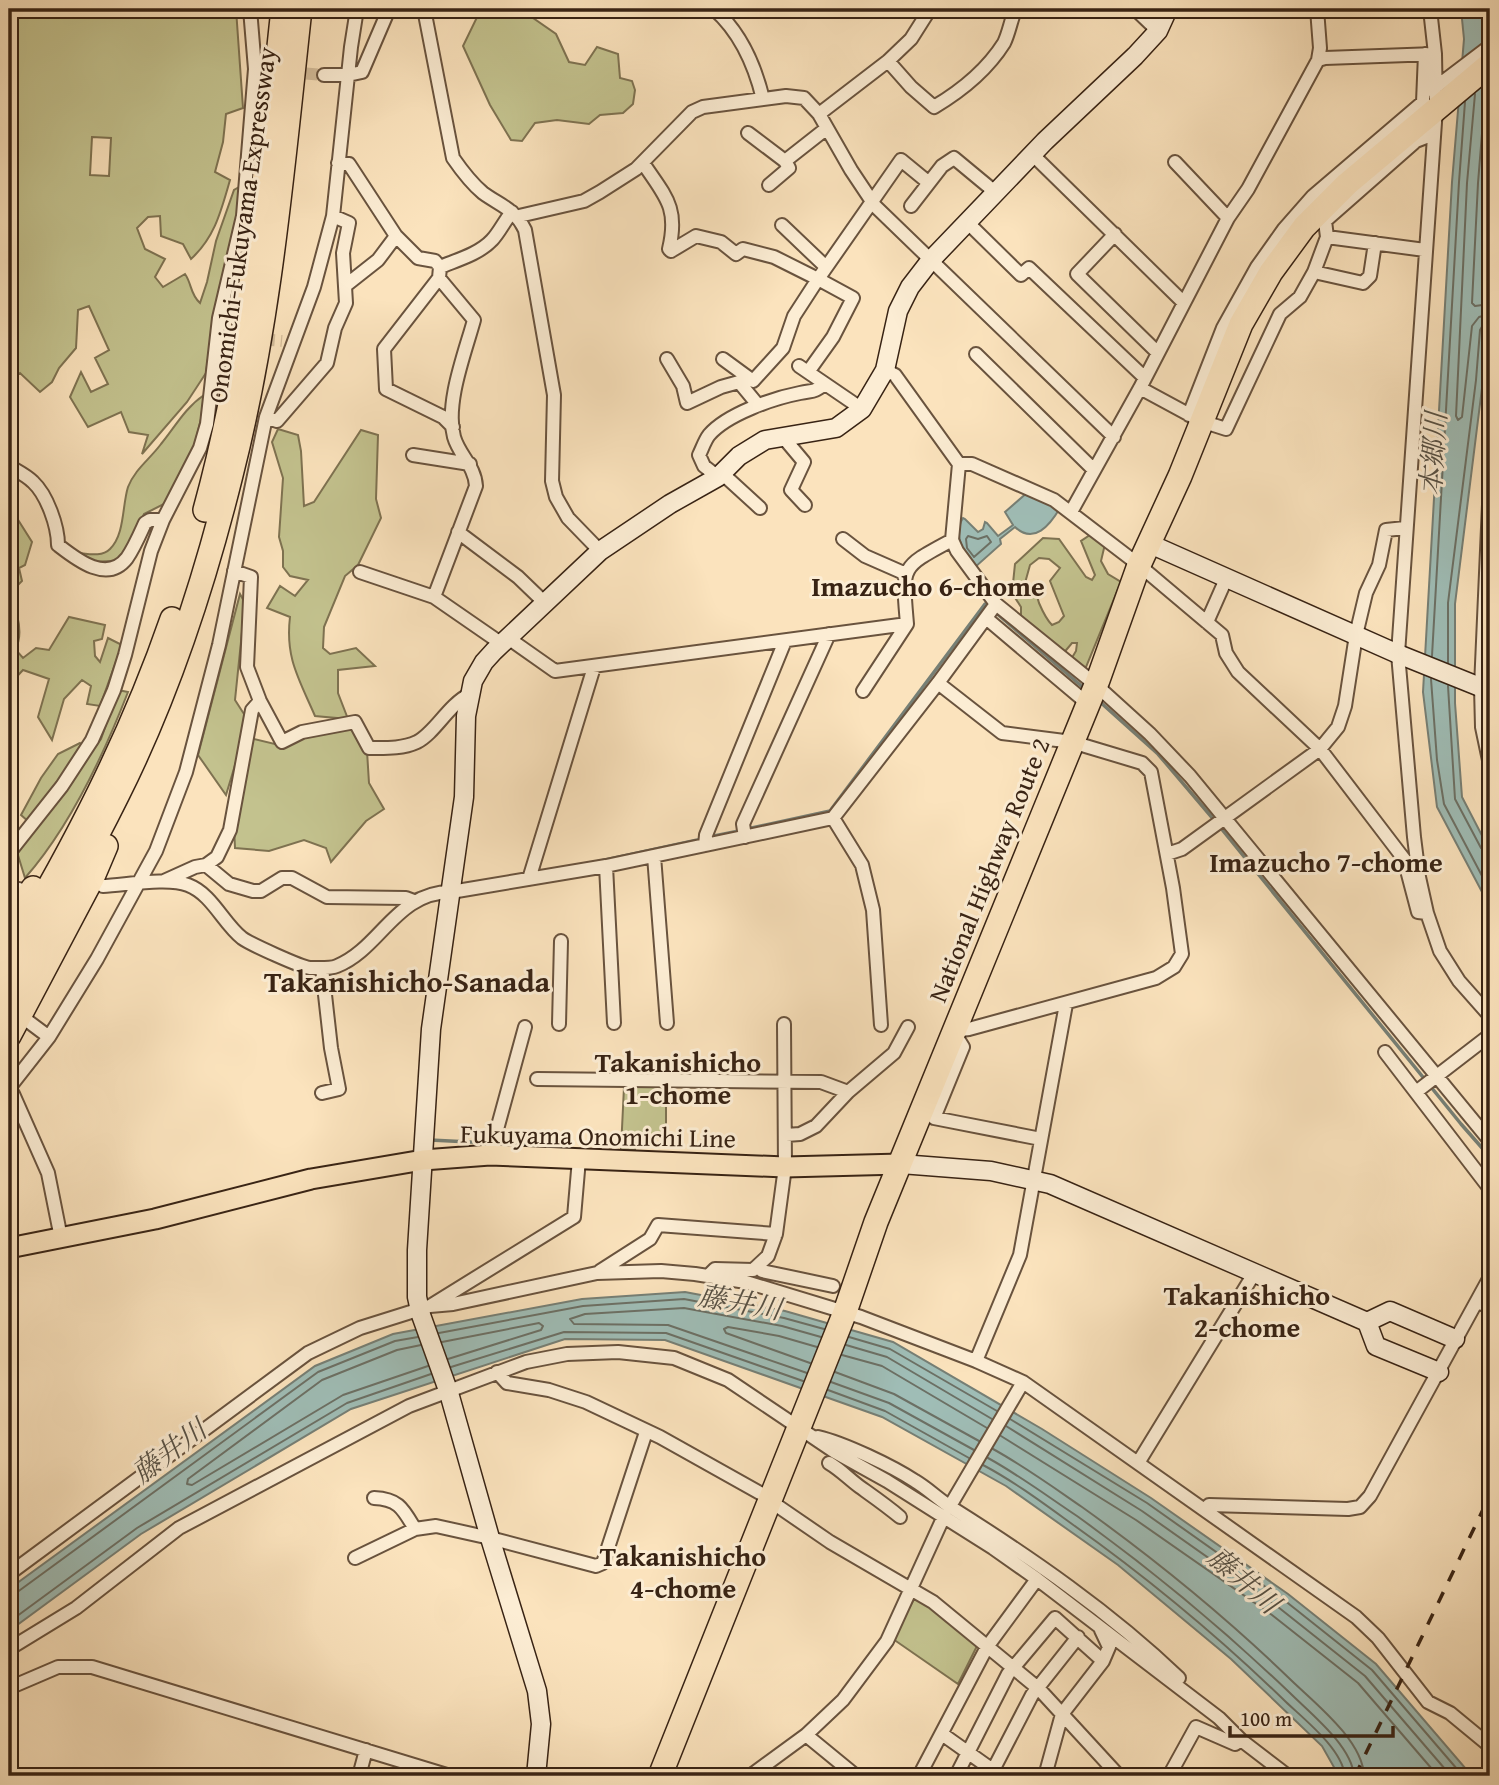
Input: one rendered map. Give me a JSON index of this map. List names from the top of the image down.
{
  "streets": {
    "highway": ["Onomichi-Fukuyama Expressway", "National Highway Route 2"],
    "main road": ["Fukuyama Onomichi Line"]
  },
  "crossings": [
    ["National Highway Route 2", "Fukuyama Onomichi Line"]
  ],
  "districts": [
    "Imazucho 6-chome",
    "Imazucho 7-chome",
    "Takanishicho-Sanada",
    "Takanishicho 1-chome",
    "Takanishicho 2-chome",
    "Takanishicho 4-chome"
  ],
  "water": ["本郷川", "藤井川"],
  "scale_bar": "100 m"
}
